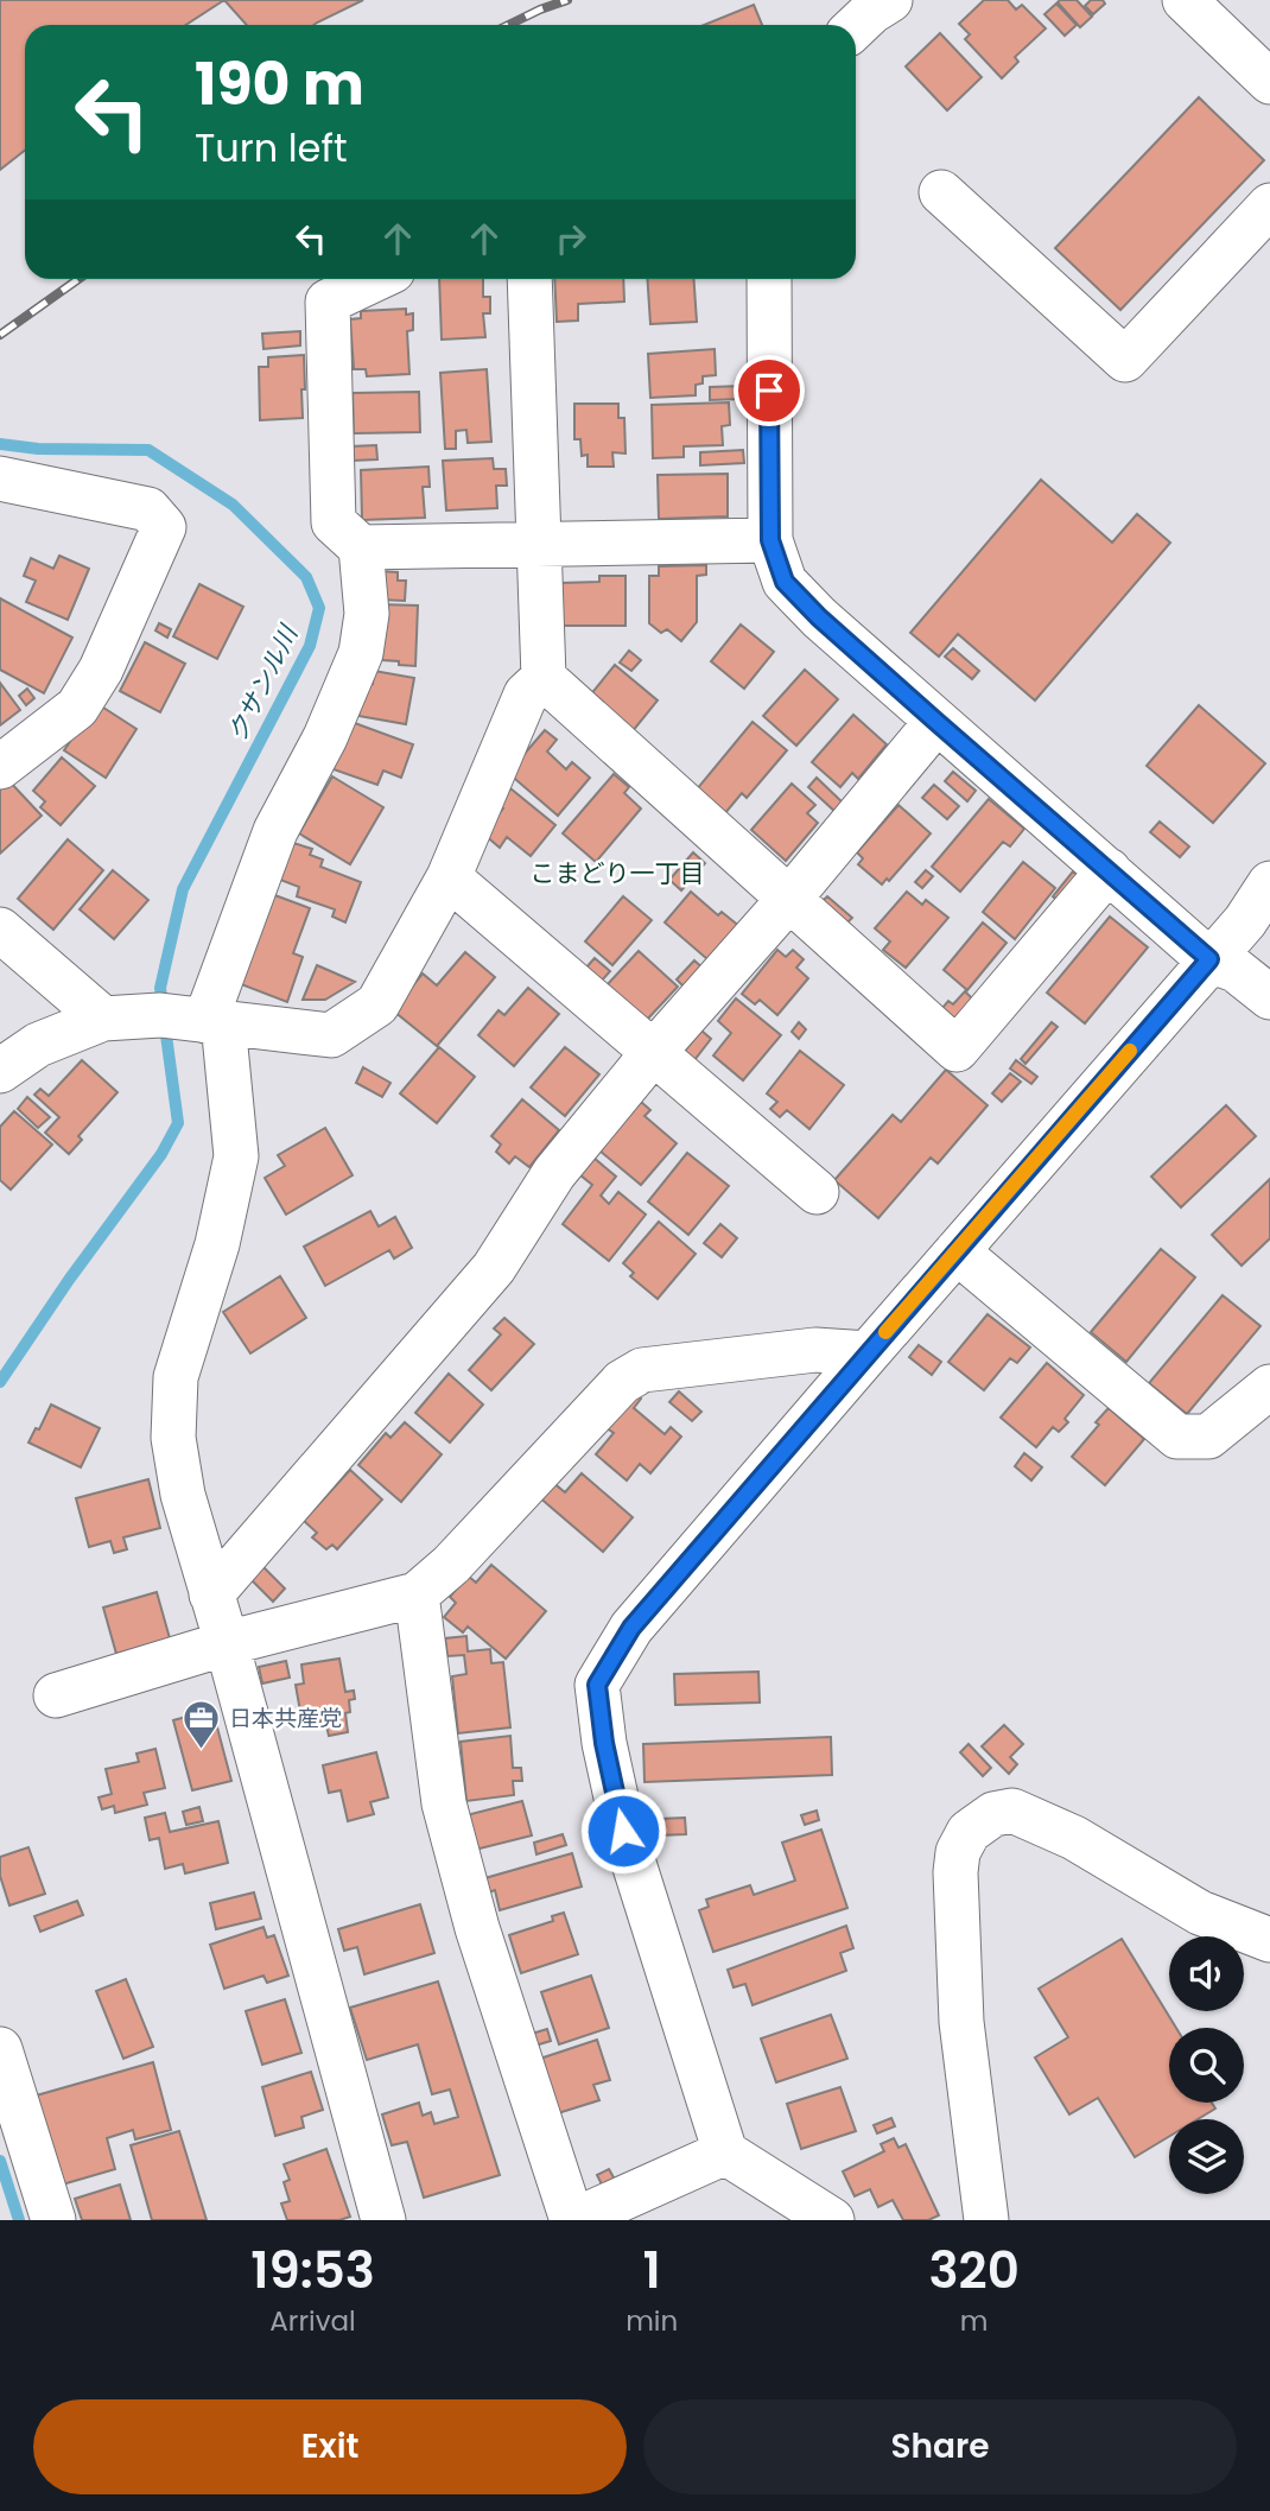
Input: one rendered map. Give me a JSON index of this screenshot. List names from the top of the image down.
{
  "districts": ["こまどり一丁目"],
  "water": ["クサンル川"],
  "places": {
    "office": ["日本共産党"]
  },
  "page": {
    "turn": ["190 m", "Turn left"],
    "eta": [
      "19:53",
      "Arrival",
      "1",
      "min",
      "320",
      "m"
    ],
    "buttons": ["Exit", "Share"]
  }
}
